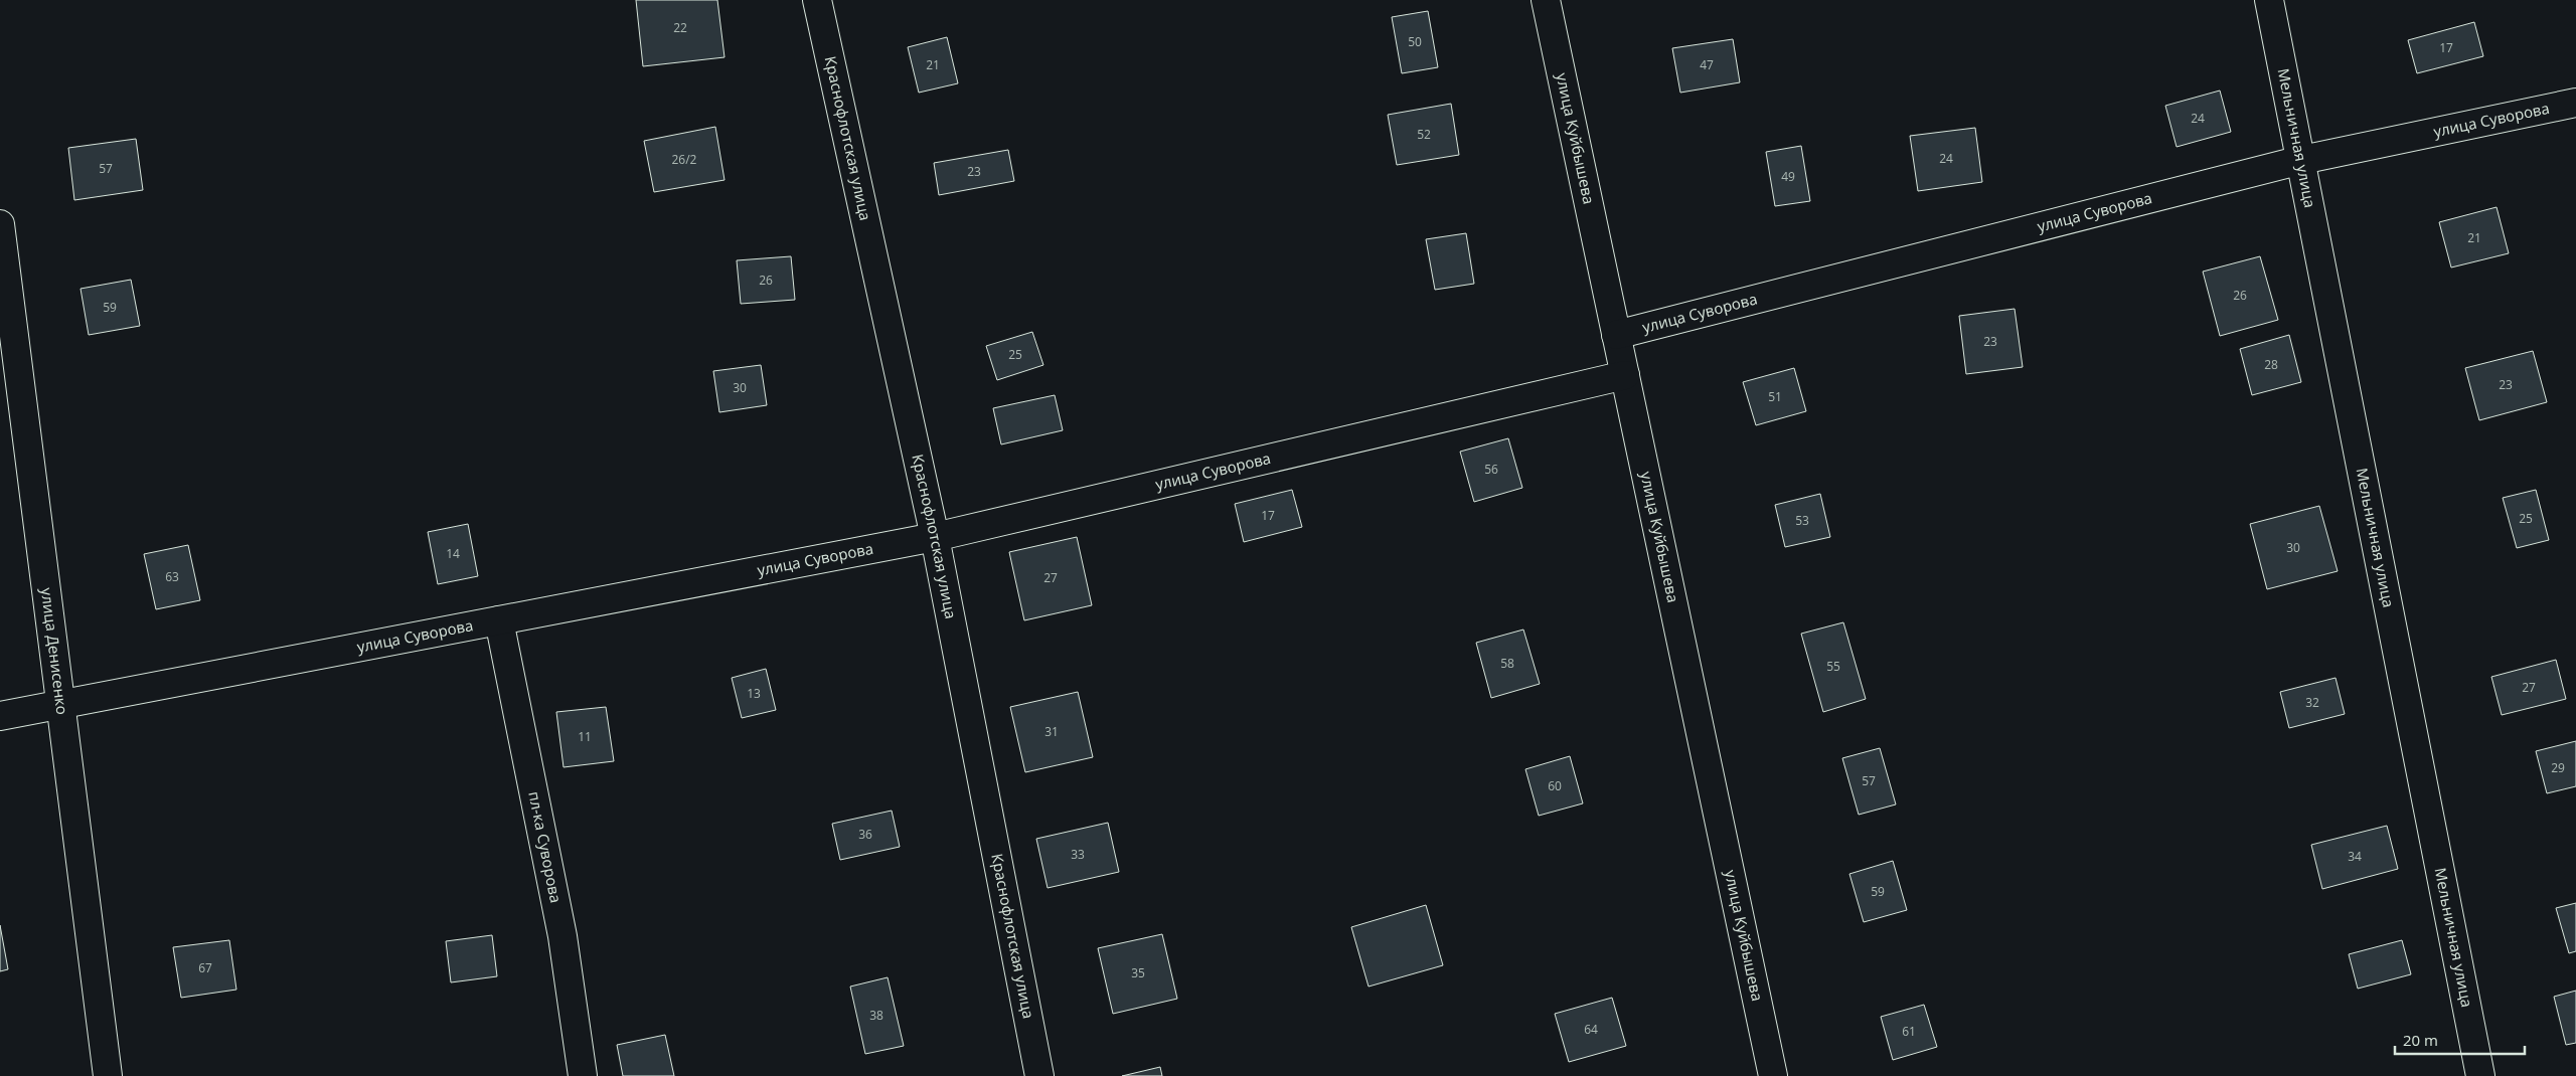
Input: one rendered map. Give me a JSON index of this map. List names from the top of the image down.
{
  "streets": {
    "street": [
      "улица Суворова",
      "Краснофлотская улица",
      "Мельничная улица",
      "улица Куйбышева",
      "улица Денисенко",
      "пл-ка Суворова"
    ]
  },
  "crossings": [
    ["улица Суворова", "Краснофлотская улица"],
    ["улица Суворова", "Мельничная улица"],
    ["улица Суворова", "улица Куйбышева"],
    ["улица Суворова", "улица Денисенко"],
    ["улица Суворова", "пл-ка Суворова"]
  ],
  "house_numbers": [
    "22",
    "50",
    "17",
    "21",
    "47",
    "24",
    "52",
    "24",
    "26/2",
    "57",
    "23",
    "49",
    "21",
    "26",
    "26",
    "59",
    "23",
    "25",
    "28",
    "23",
    "30",
    "51",
    "56",
    "17",
    "25",
    "53",
    "30",
    "14",
    "63",
    "27",
    "58",
    "55",
    "27",
    "13",
    "32",
    "31",
    "11",
    "29",
    "57",
    "60",
    "36",
    "33",
    "34",
    "59",
    "67",
    "35",
    "38",
    "64",
    "61"
  ],
  "scale_bar": "20 m"
}
